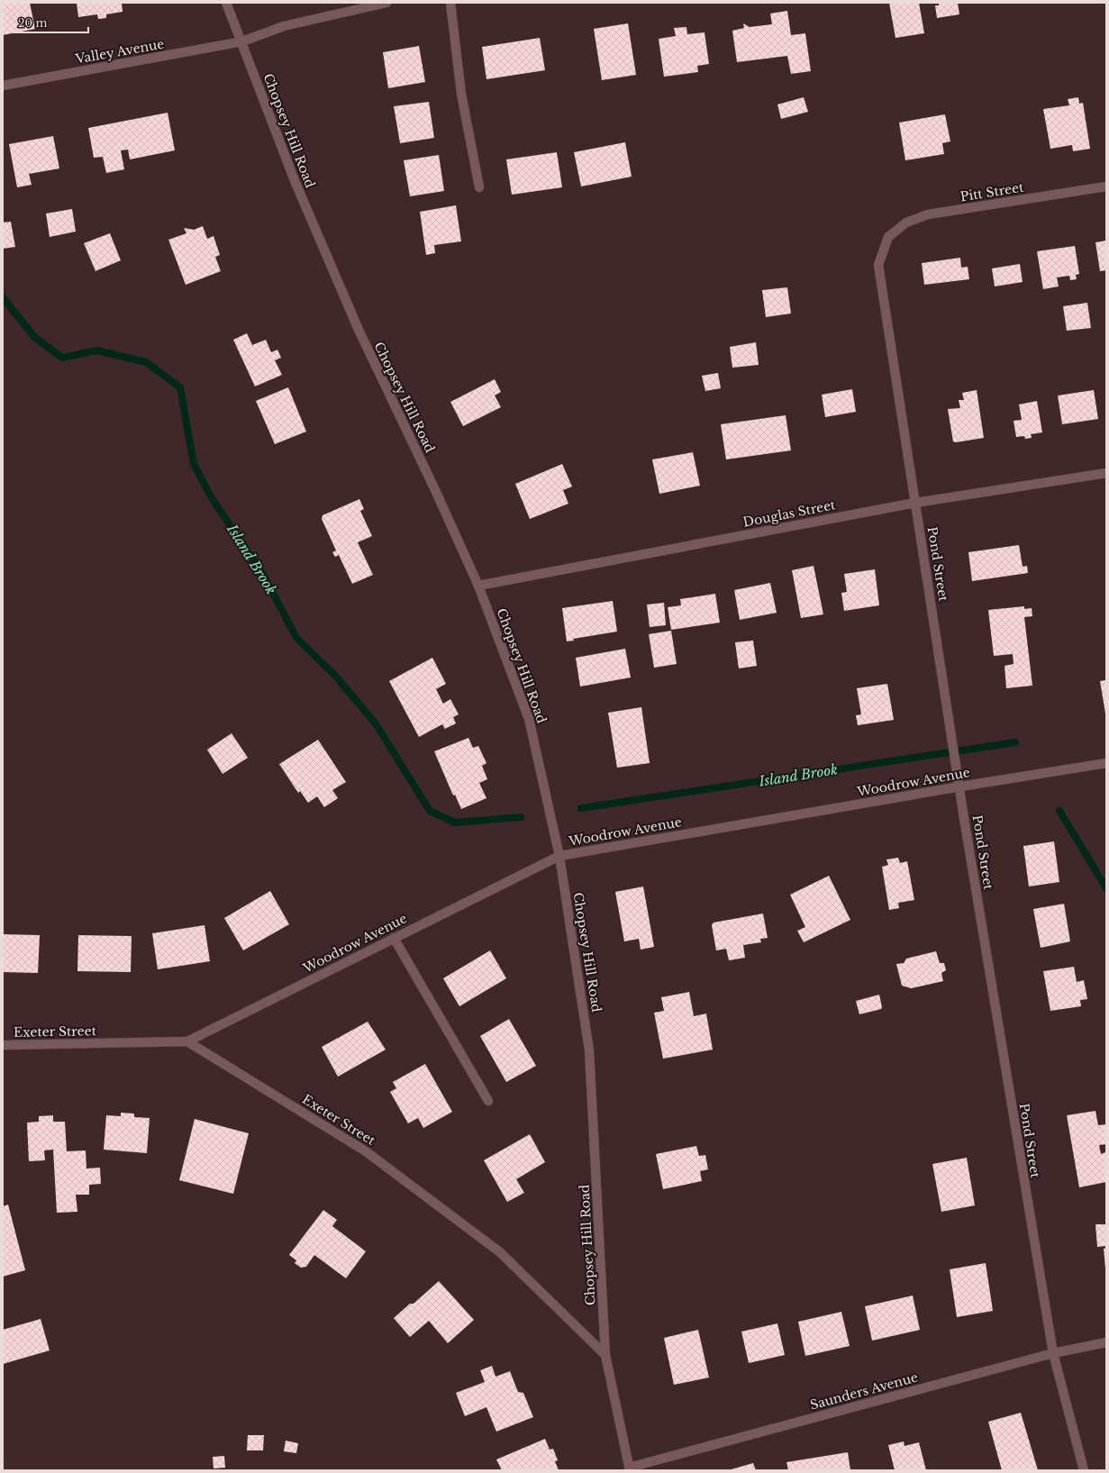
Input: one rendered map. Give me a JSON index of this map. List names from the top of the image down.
{
  "streets": {
    "street": [
      "Valley Avenue",
      "Chopsey Hill Road",
      "Pitt Street",
      "Douglas Street",
      "Pond Street",
      "Woodrow Avenue",
      "Exeter Street",
      "Saunders Avenue"
    ]
  },
  "crossings": [
    ["Valley Avenue", "Chopsey Hill Road"],
    ["Chopsey Hill Road", "Douglas Street"],
    ["Chopsey Hill Road", "Woodrow Avenue"],
    ["Chopsey Hill Road", "Exeter Street"],
    ["Chopsey Hill Road", "Saunders Avenue"],
    ["Pitt Street", "Pond Street"],
    ["Douglas Street", "Pond Street"],
    ["Pond Street", "Woodrow Avenue"],
    ["Pond Street", "Saunders Avenue"],
    ["Woodrow Avenue", "Exeter Street"]
  ],
  "water": ["Island Brook"],
  "scale_bar": "20 m"
}
